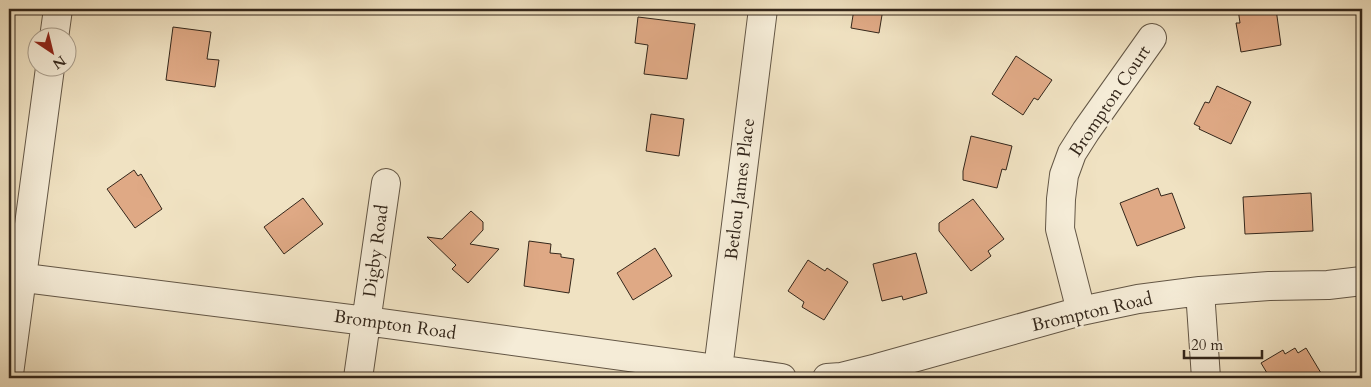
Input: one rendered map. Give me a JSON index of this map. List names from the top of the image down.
{
  "streets": {
    "street": [
      "Brompton Court",
      "Betlou James Place",
      "Digby Road",
      "Brompton Road"
    ]
  },
  "crossings": [
    ["Brompton Court", "Brompton Road"],
    ["Betlou James Place", "Brompton Road"],
    ["Digby Road", "Brompton Road"]
  ],
  "scale_bar": "20 m",
  "north": "bottom right"
}
